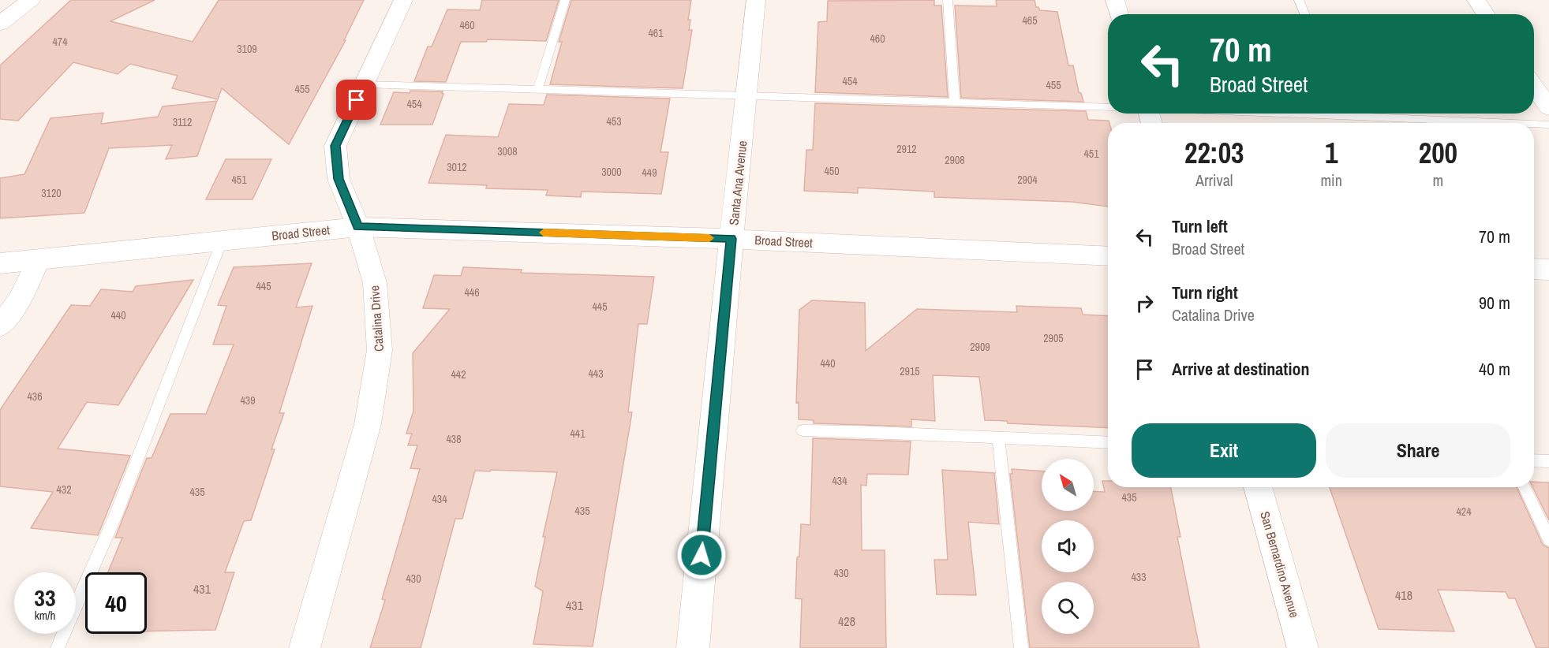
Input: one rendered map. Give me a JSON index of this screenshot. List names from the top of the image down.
{
  "streets": {
    "street": [
      "Santa Ana Avenue",
      "Broad Street",
      "Catalina Drive",
      "San Bernardino Avenue"
    ]
  },
  "crossings": [
    ["Santa Ana Avenue", "Broad Street"],
    ["Broad Street", "Catalina Drive"]
  ],
  "house_numbers": [
    "465",
    "460",
    "461",
    "460",
    "474",
    "3109",
    "454",
    "455",
    "455",
    "454",
    "453",
    "3112",
    "2912",
    "3008",
    "451",
    "2908",
    "3012",
    "450",
    "3000",
    "449",
    "451",
    "2904",
    "3120",
    "445",
    "446",
    "445",
    "440",
    "2905",
    "2909",
    "440",
    "2915",
    "443",
    "442",
    "436",
    "439",
    "441",
    "438",
    "434",
    "432",
    "435",
    "435",
    "434",
    "435",
    "424",
    "430",
    "433",
    "430",
    "431",
    "418",
    "431",
    "428"
  ],
  "north": "top left",
  "page": {
    "turn": ["70 m", "Broad Street"],
    "eta": [
      "22:03",
      "Arrival",
      "1",
      "min",
      "200",
      "m"
    ],
    "list": [
      {
        "name": "Turn left",
        "note": "Broad Street",
        "value": "70 m"
      },
      {
        "name": "Turn right",
        "note": "Catalina Drive",
        "value": "90 m"
      },
      {
        "name": "Arrive at destination",
        "value": "40 m"
      }
    ],
    "buttons": ["Exit", "Share"],
    "speed": "33 km/h",
    "limit": "40"
  }
}
